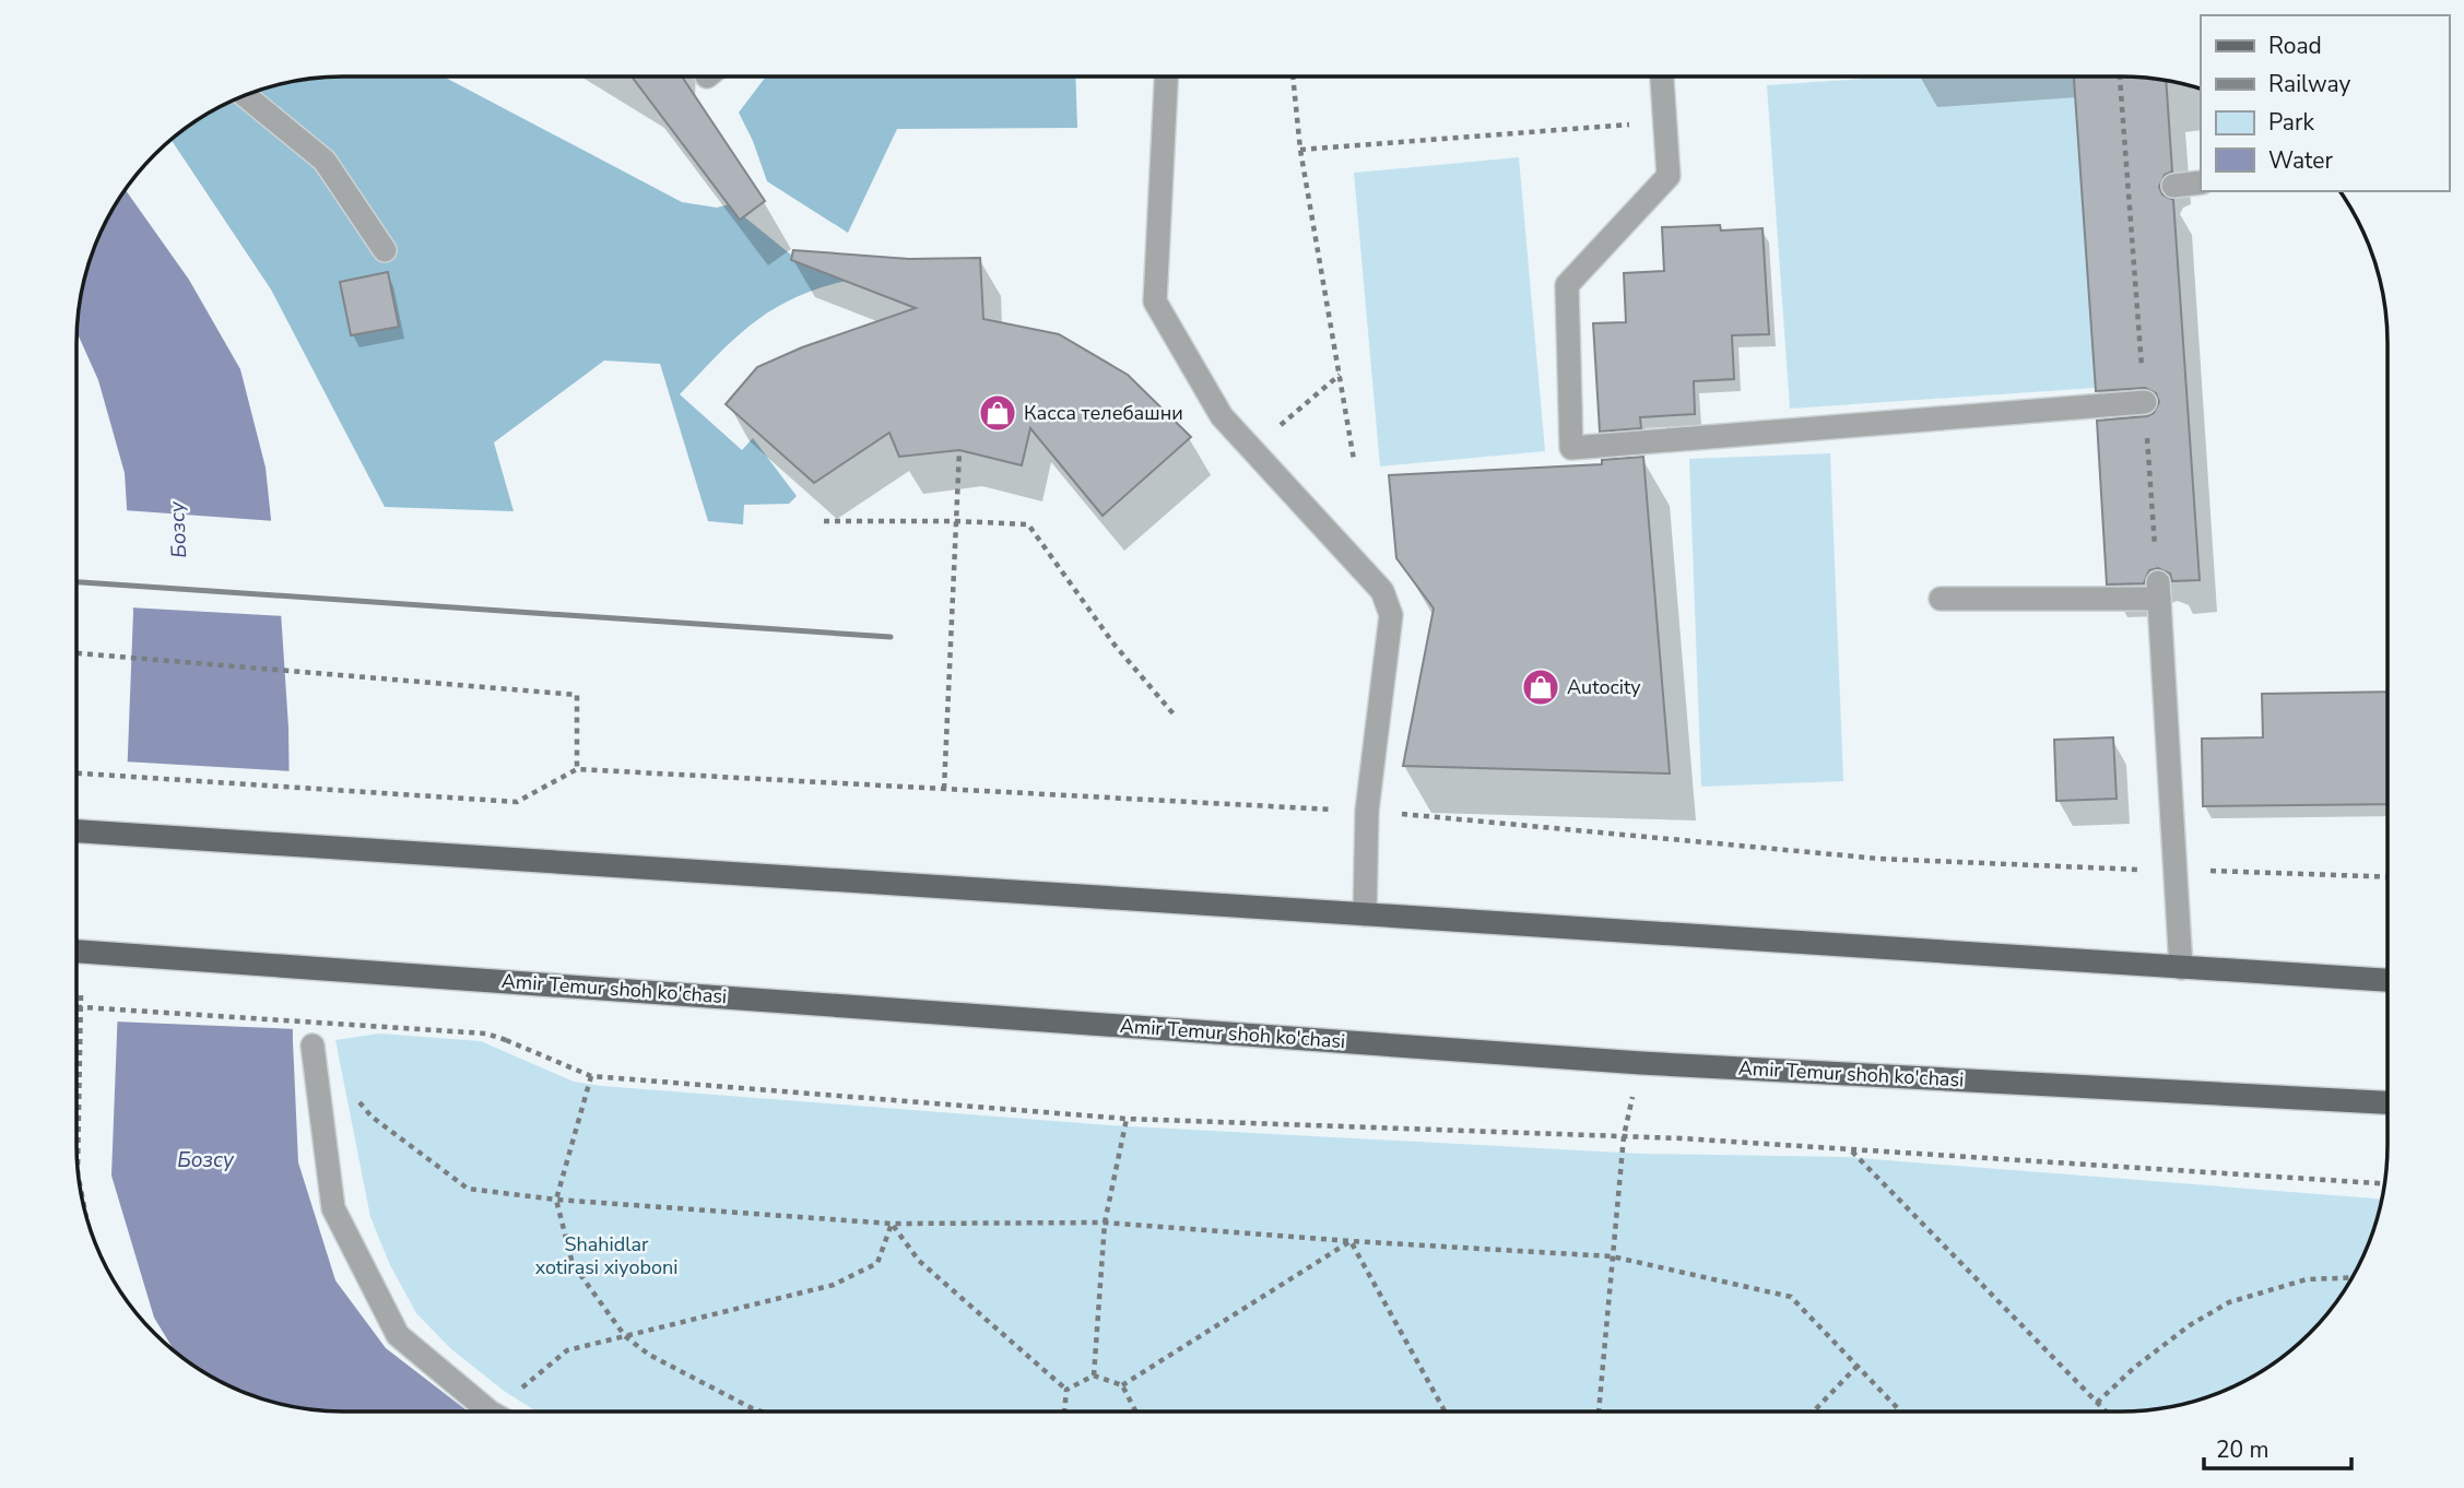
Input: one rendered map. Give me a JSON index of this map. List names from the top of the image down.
{
  "streets": {
    "main road": ["Amir Temur shoh ko'chasi"]
  },
  "water": ["Бозсу"],
  "parks": ["Shahidlar xotirasi xiyoboni"],
  "places": {
    "shop": ["Касса телебашни", "Autocity"]
  },
  "legend": [
    "Road",
    "Railway",
    "Park",
    "Water"
  ],
  "scale_bar": "20 m"
}
